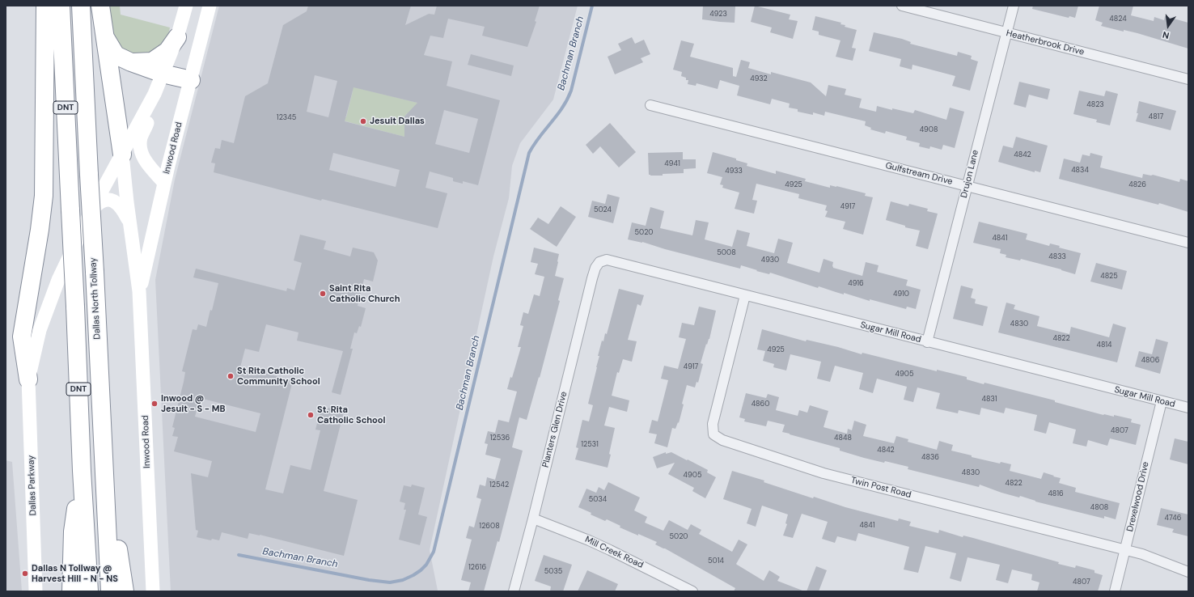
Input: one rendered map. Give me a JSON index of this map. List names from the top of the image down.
{
  "streets": {
    "highway": ["DNT", "Dallas North Tollway"],
    "main road": ["Inwood Road", "Dallas Parkway"],
    "street": [
      "Heatherbrook Drive",
      "Gulfstream Drive",
      "Drujon Lane",
      "Sugar Mill Road",
      "Planters Glen Drive",
      "Twin Post Road",
      "Drexelwood Drive",
      "Mill Creek Road"
    ]
  },
  "crossings": [
    ["Heatherbrook Drive", "Drujon Lane"],
    ["Gulfstream Drive", "Drujon Lane"],
    ["Drujon Lane", "Sugar Mill Road"],
    ["Sugar Mill Road", "Planters Glen Drive"],
    ["Sugar Mill Road", "Twin Post Road"],
    ["Sugar Mill Road", "Drexelwood Drive"],
    ["Planters Glen Drive", "Mill Creek Road"],
    ["Twin Post Road", "Drexelwood Drive"]
  ],
  "water": ["Bachman Branch"],
  "places": [
    "Jesuit Dallas",
    "Saint Rita Catholic Church",
    "St Rita Catholic Community School",
    "Inwood @ Jesuit - S - MB",
    "St. Rita Catholic School",
    "Dallas N Tollway @ Harvest Hill - N - NS"
  ],
  "house_numbers": [
    "4923",
    "4824",
    "4932",
    "4823",
    "4817",
    "12345",
    "4908",
    "4842",
    "4941",
    "4834",
    "4933",
    "4925",
    "4826",
    "4917",
    "5024",
    "5020",
    "4841",
    "5008",
    "4833",
    "4930",
    "4825",
    "4916",
    "4910",
    "4830",
    "4822",
    "4814",
    "4925",
    "4806",
    "4917",
    "4905",
    "4831",
    "4860",
    "4807",
    "12536",
    "4848",
    "12531",
    "4842",
    "4836",
    "4830",
    "4905",
    "4822",
    "12542",
    "4816",
    "5034",
    "4808",
    "4746",
    "4841",
    "12608",
    "5020",
    "5014",
    "12616",
    "5035",
    "4807"
  ],
  "north": "bottom"
}
